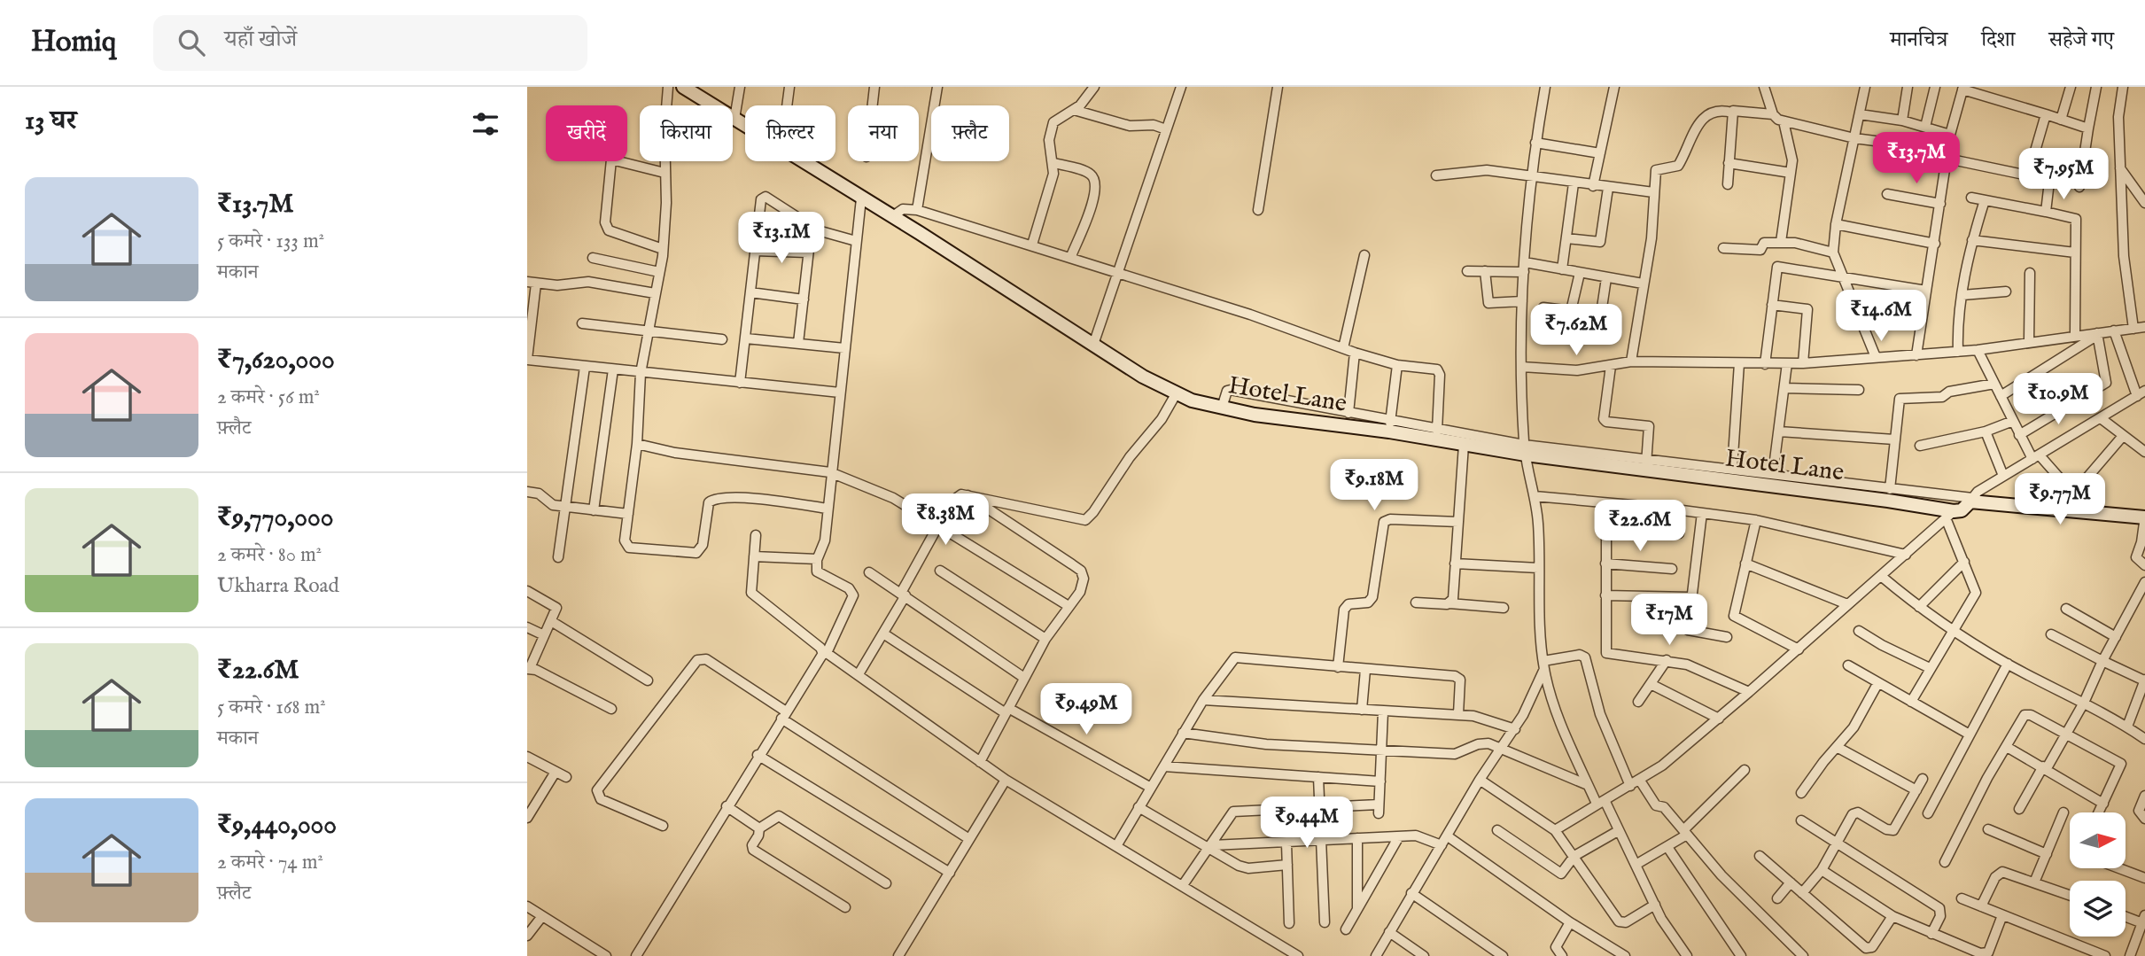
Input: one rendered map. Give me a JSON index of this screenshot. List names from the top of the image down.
{
  "streets": {
    "street": ["Hotel Lane"]
  },
  "north": "right",
  "page": {
    "header": "Homiq",
    "search": "यहाँ खोजें",
    "nav": ["मानचित्र", "दिशा", "सहेजे गए"],
    "heading": "13 घर",
    "chip": [
      "खरीदें",
      "किराया",
      "फ़िल्टर",
      "नया",
      "फ़्लैट"
    ],
    "price": [
      "₹13.7M",
      "₹7.95M",
      "₹13.1M",
      "₹14.6M",
      "₹7.62M",
      "₹10.9M",
      "₹9.18M",
      "₹9.77M",
      "₹8.38M",
      "₹22.6M",
      "₹17M",
      "₹9.49M",
      "₹9.44M"
    ],
    "list": [
      {
        "name": "₹13.7M",
        "note": "5 कमरे · 133 m² · मकान"
      },
      {
        "name": "₹7,620,000",
        "note": "2 कमरे · 56 m² · फ़्लैट"
      },
      {
        "name": "₹9,770,000",
        "note": "2 कमरे · 80 m² · Ukharra Road"
      },
      {
        "name": "₹22.6M",
        "note": "5 कमरे · 168 m² · मकान"
      },
      {
        "name": "₹9,440,000",
        "note": "2 कमरे · 74 m² · फ़्लैट"
      }
    ]
  }
}
